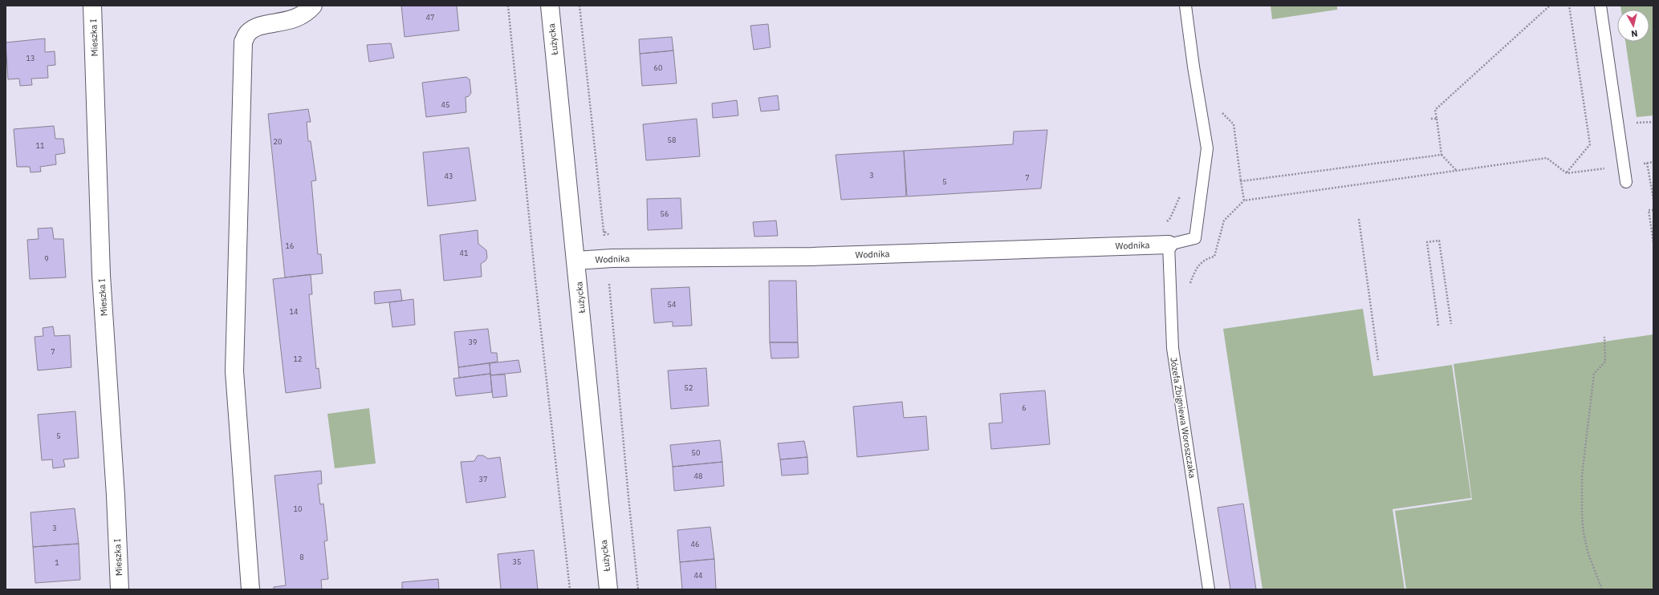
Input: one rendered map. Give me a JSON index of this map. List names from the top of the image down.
{
  "streets": {
    "street": ["Mieszka I", "Łużycka", "Wodnika"],
    "lane": ["Józefa Zbigniewa Woroszczaka"]
  },
  "crossings": [
    ["Łużycka", "Wodnika"],
    ["Wodnika", "Józefa Zbigniewa Woroszczaka"]
  ],
  "house_numbers": [
    "47",
    "13",
    "60",
    "45",
    "58",
    "20",
    "11",
    "3",
    "43",
    "7",
    "5",
    "56",
    "16",
    "41",
    "9",
    "54",
    "14",
    "39",
    "7",
    "12",
    "52",
    "6",
    "5",
    "50",
    "48",
    "37",
    "10",
    "3",
    "46",
    "8",
    "35",
    "1",
    "44"
  ],
  "north": "bottom"
}
